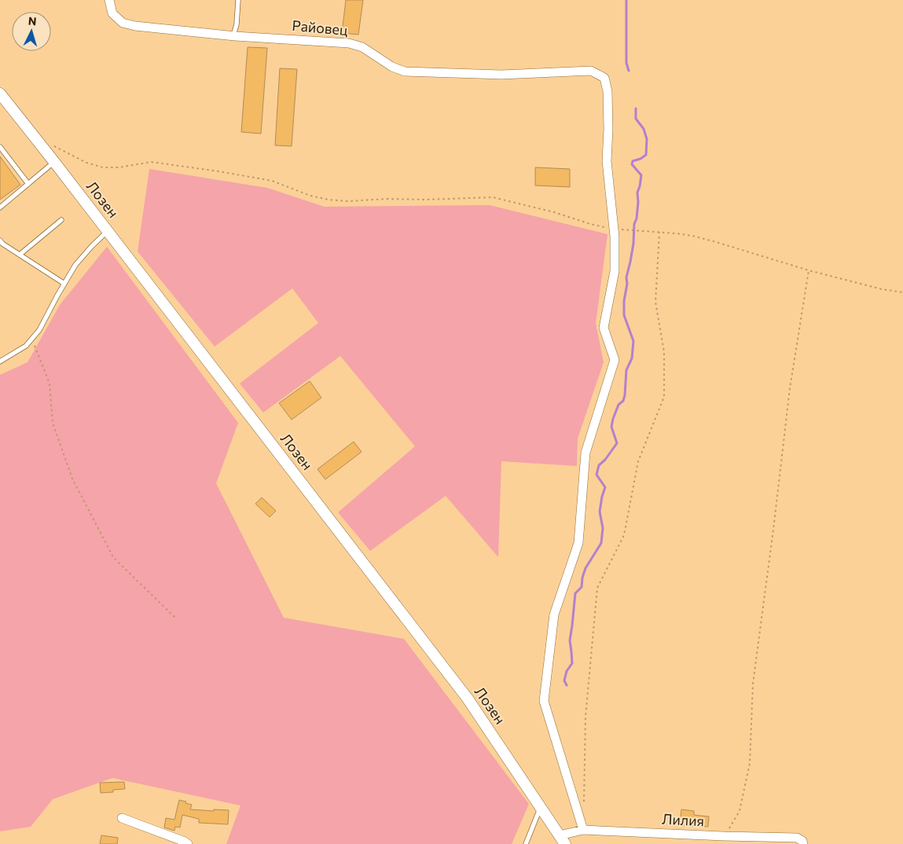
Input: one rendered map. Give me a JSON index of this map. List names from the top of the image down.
{
  "streets": {
    "street": ["Райовец", "Лозен", "Лилия"]
  },
  "crossings": [
    ["Лозен", "Лилия"]
  ],
  "north": "top"
}
